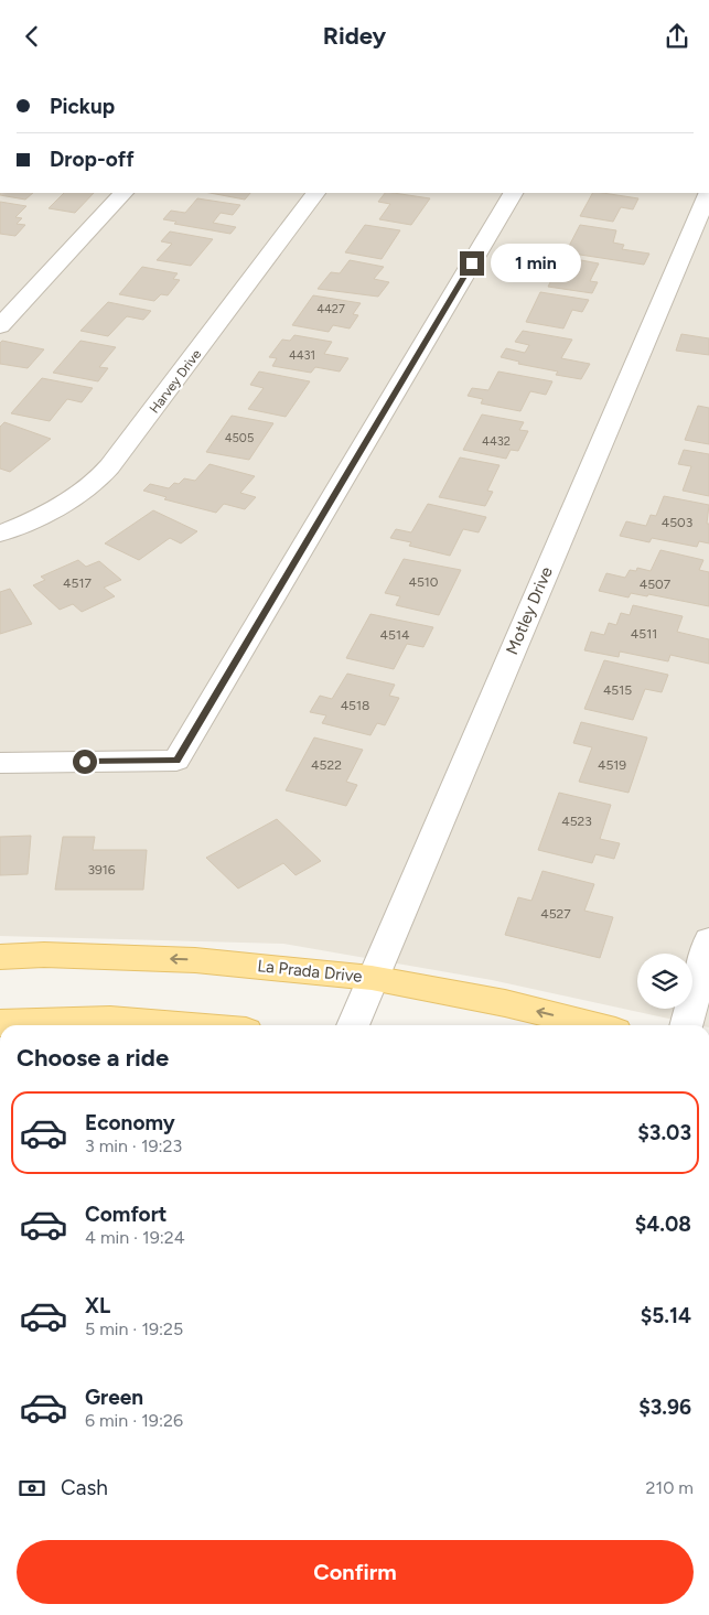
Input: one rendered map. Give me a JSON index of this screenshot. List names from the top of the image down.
{
  "streets": {
    "main road": ["La Prada Drive"],
    "street": ["Harvey Drive", "Motley Drive"]
  },
  "crossings": [
    ["Motley Drive", "La Prada Drive"]
  ],
  "one_way": ["La Prada Drive"],
  "house_numbers": [
    "4427",
    "4431",
    "4505",
    "4432",
    "4503",
    "4510",
    "4517",
    "4507",
    "4511",
    "4514",
    "4515",
    "4518",
    "4522",
    "4519",
    "4523",
    "3916",
    "4527"
  ],
  "page": {
    "header": "Ridey",
    "banner": ["Pickup", "Drop-off"],
    "bubble": "1 min",
    "heading": "Choose a ride",
    "list": [
      {
        "name": "Economy",
        "note": "3 min · 19:23",
        "value": "$3.03"
      },
      {
        "name": "Comfort",
        "note": "4 min · 19:24",
        "value": "$4.08"
      },
      {
        "name": "XL",
        "note": "5 min · 19:25",
        "value": "$5.14"
      },
      {
        "name": "Green",
        "note": "6 min · 19:26",
        "value": "$3.96"
      }
    ],
    "pay": ["Cash", "210 m"],
    "buttons": "Confirm"
  }
}
